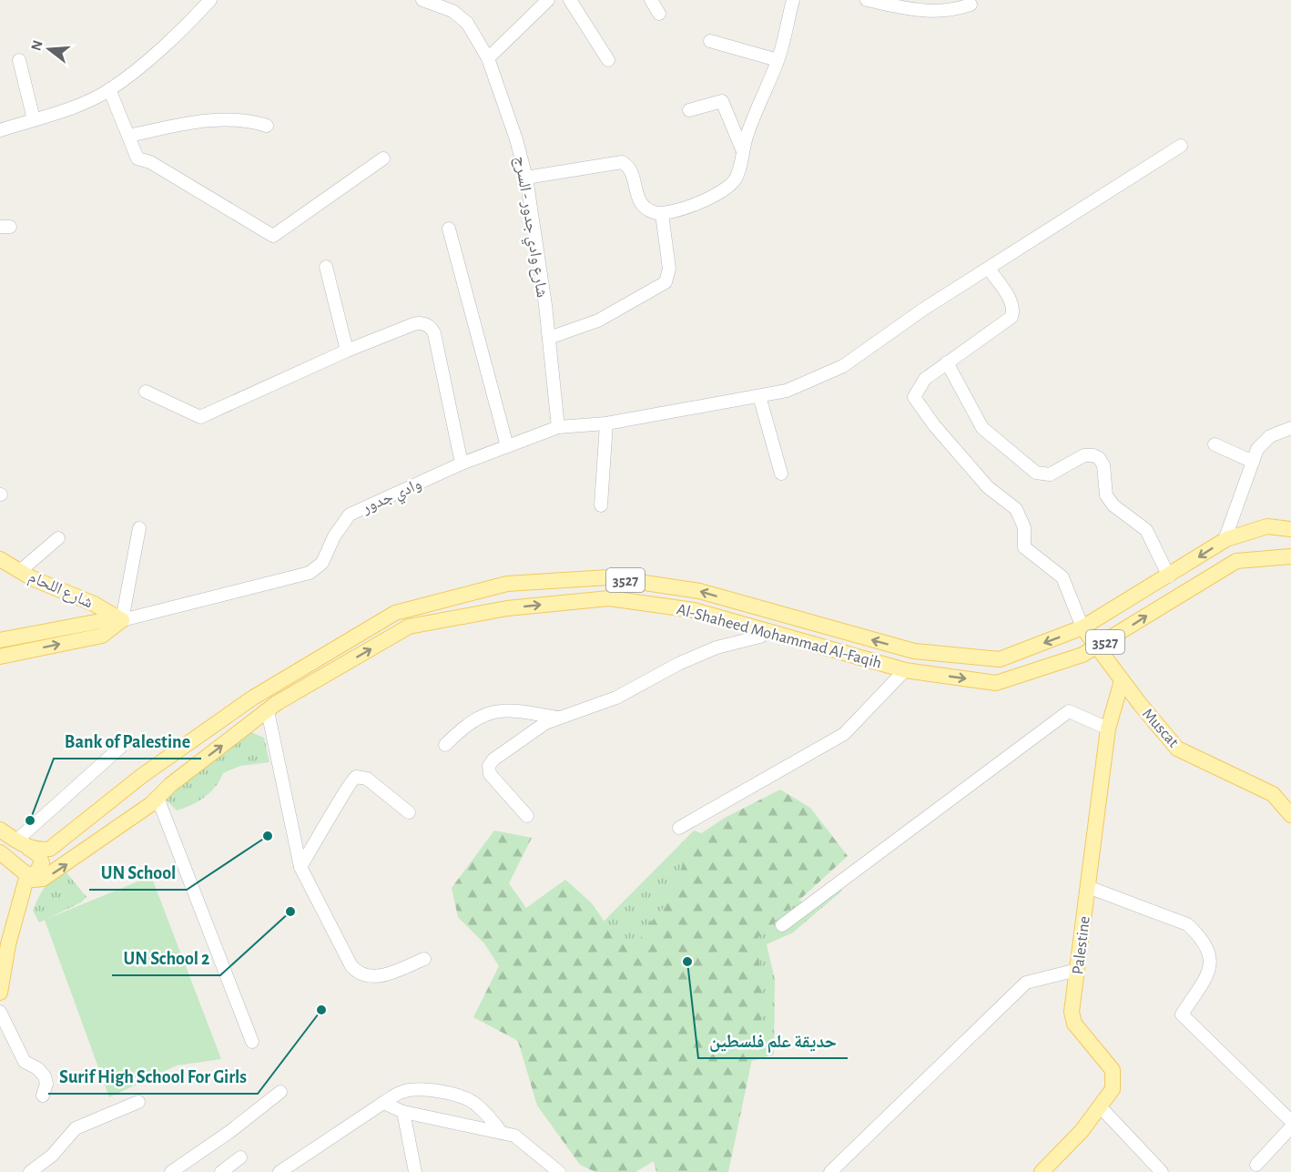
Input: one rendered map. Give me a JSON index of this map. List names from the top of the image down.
{
  "streets": {
    "main road": [
      "3527",
      "شارع اللحام",
      "Al-Shaheed Mohammad Al-Faqih",
      "Muscat",
      "Palestine"
    ],
    "street": ["شارع وادي جدور - السرج", "وادي جدور"]
  },
  "crossings": [
    ["شارع وادي جدور - السرج", "وادي جدور"],
    ["وادي جدور", "شارع اللحام"],
    ["3527", "Al-Shaheed Mohammad Al-Faqih"],
    ["Al-Shaheed Mohammad Al-Faqih", "Muscat"],
    ["Muscat", "Palestine"]
  ],
  "places": [
    "Bank of Palestine",
    "UN School",
    "UN School 2",
    "حديقة علم فلسطين",
    "Surif High School For Girls"
  ],
  "north": "left"
}
